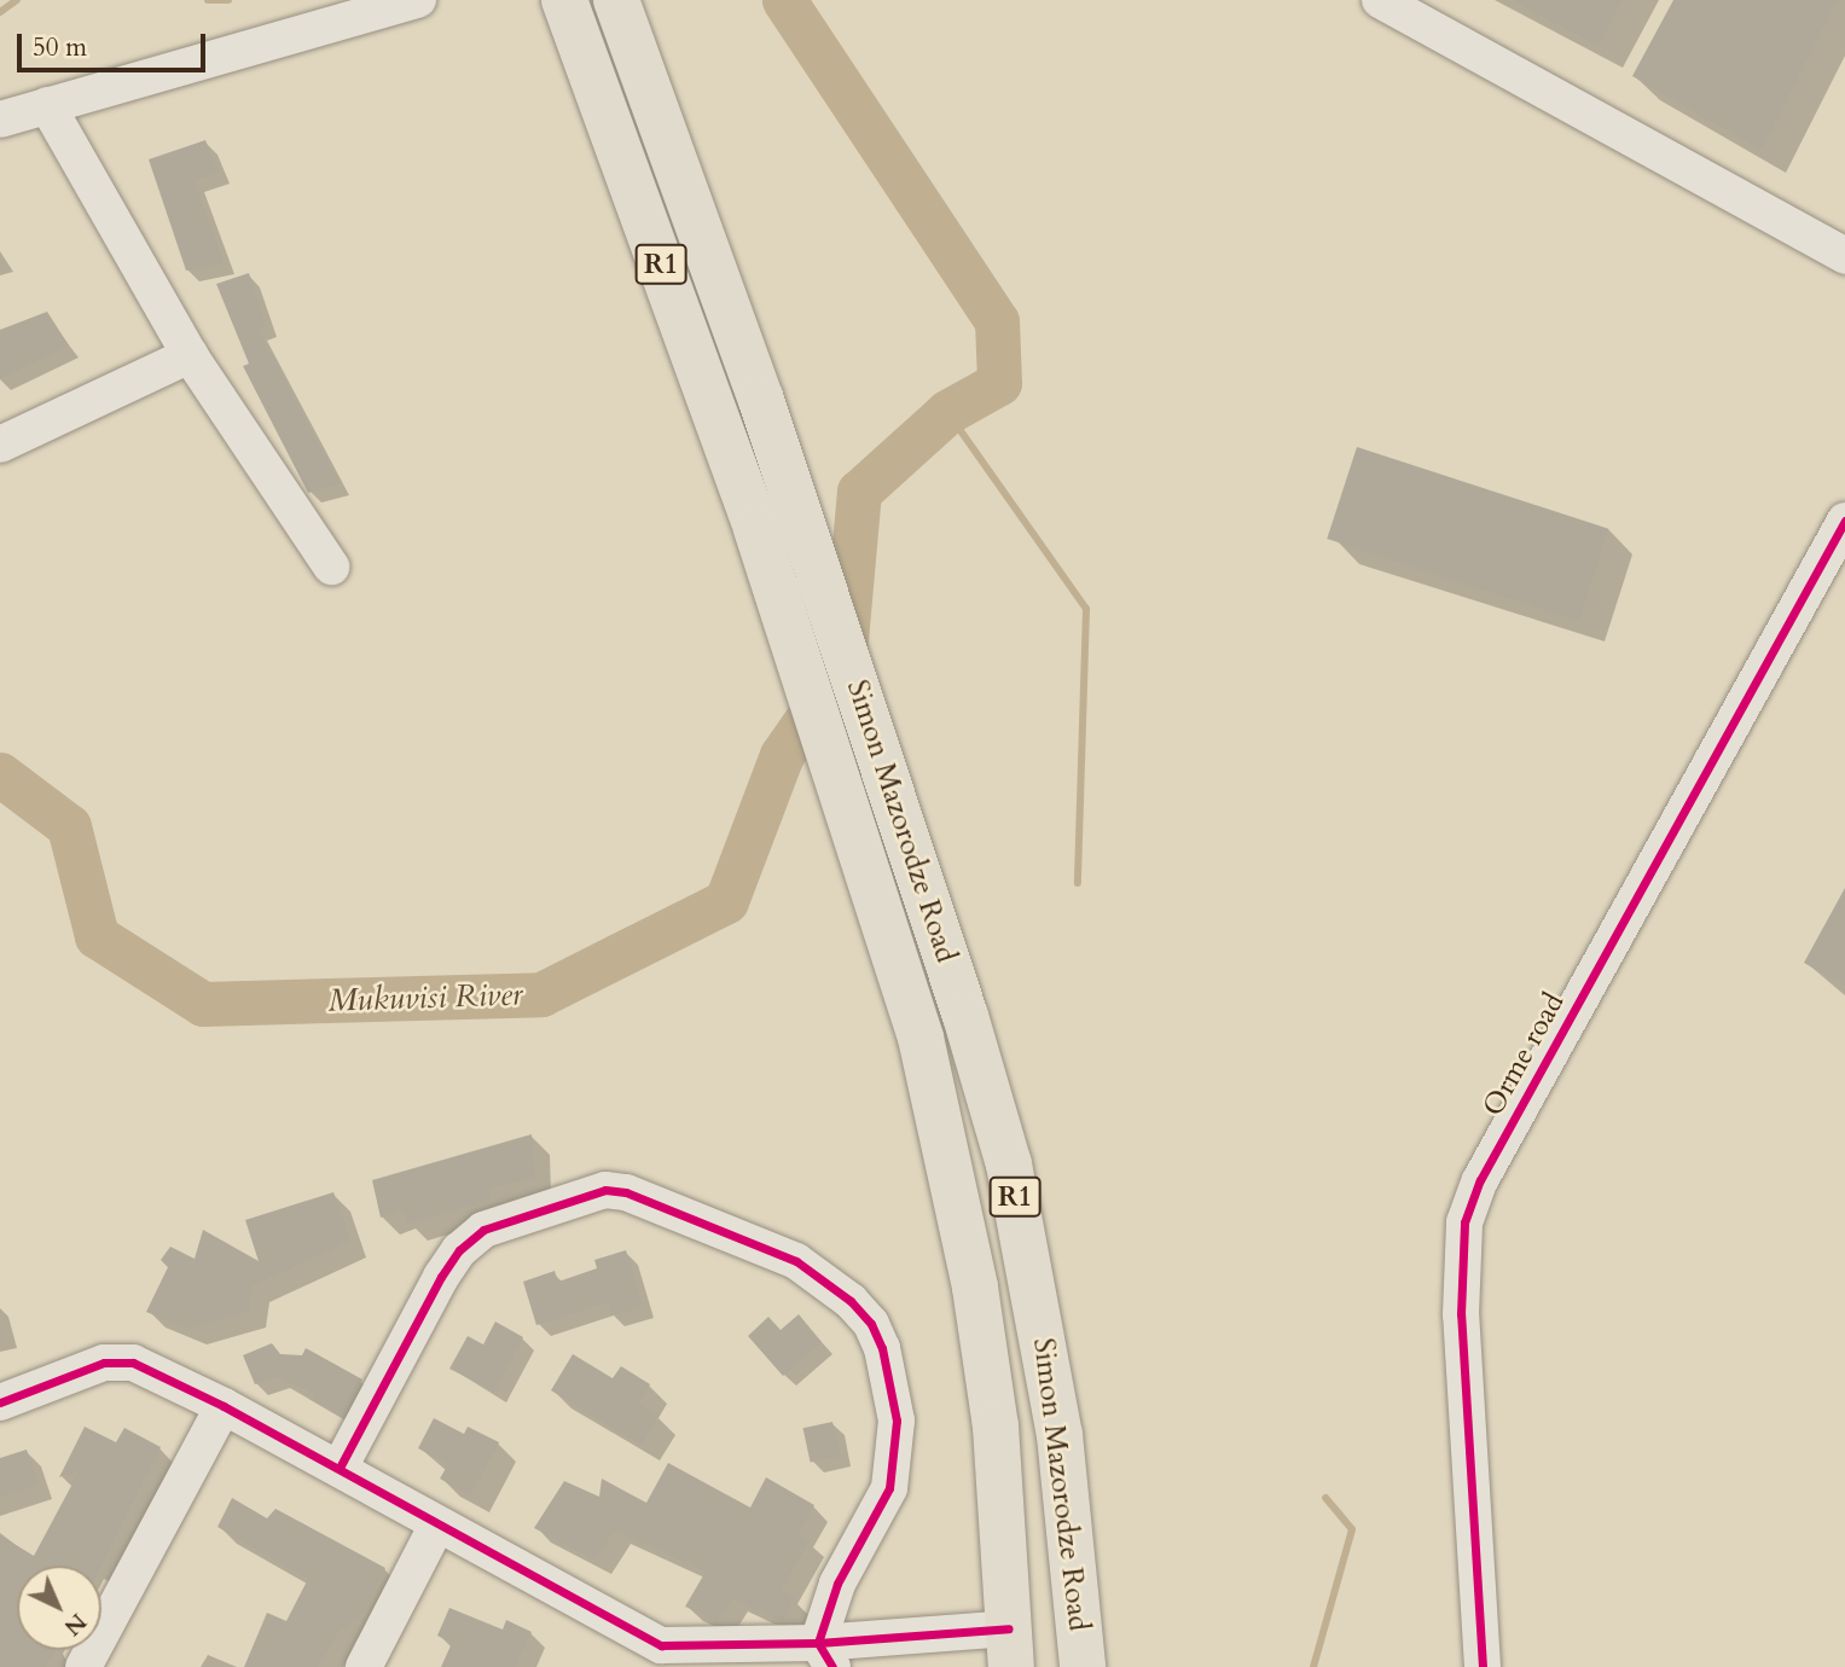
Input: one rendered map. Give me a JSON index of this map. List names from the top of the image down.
{
  "streets": {
    "highway": ["R1", "Simon Mazorodze Road"],
    "street": ["Orme road"]
  },
  "water": ["Mukuvisi River"],
  "scale_bar": "50 m",
  "north": "bottom right"
}
